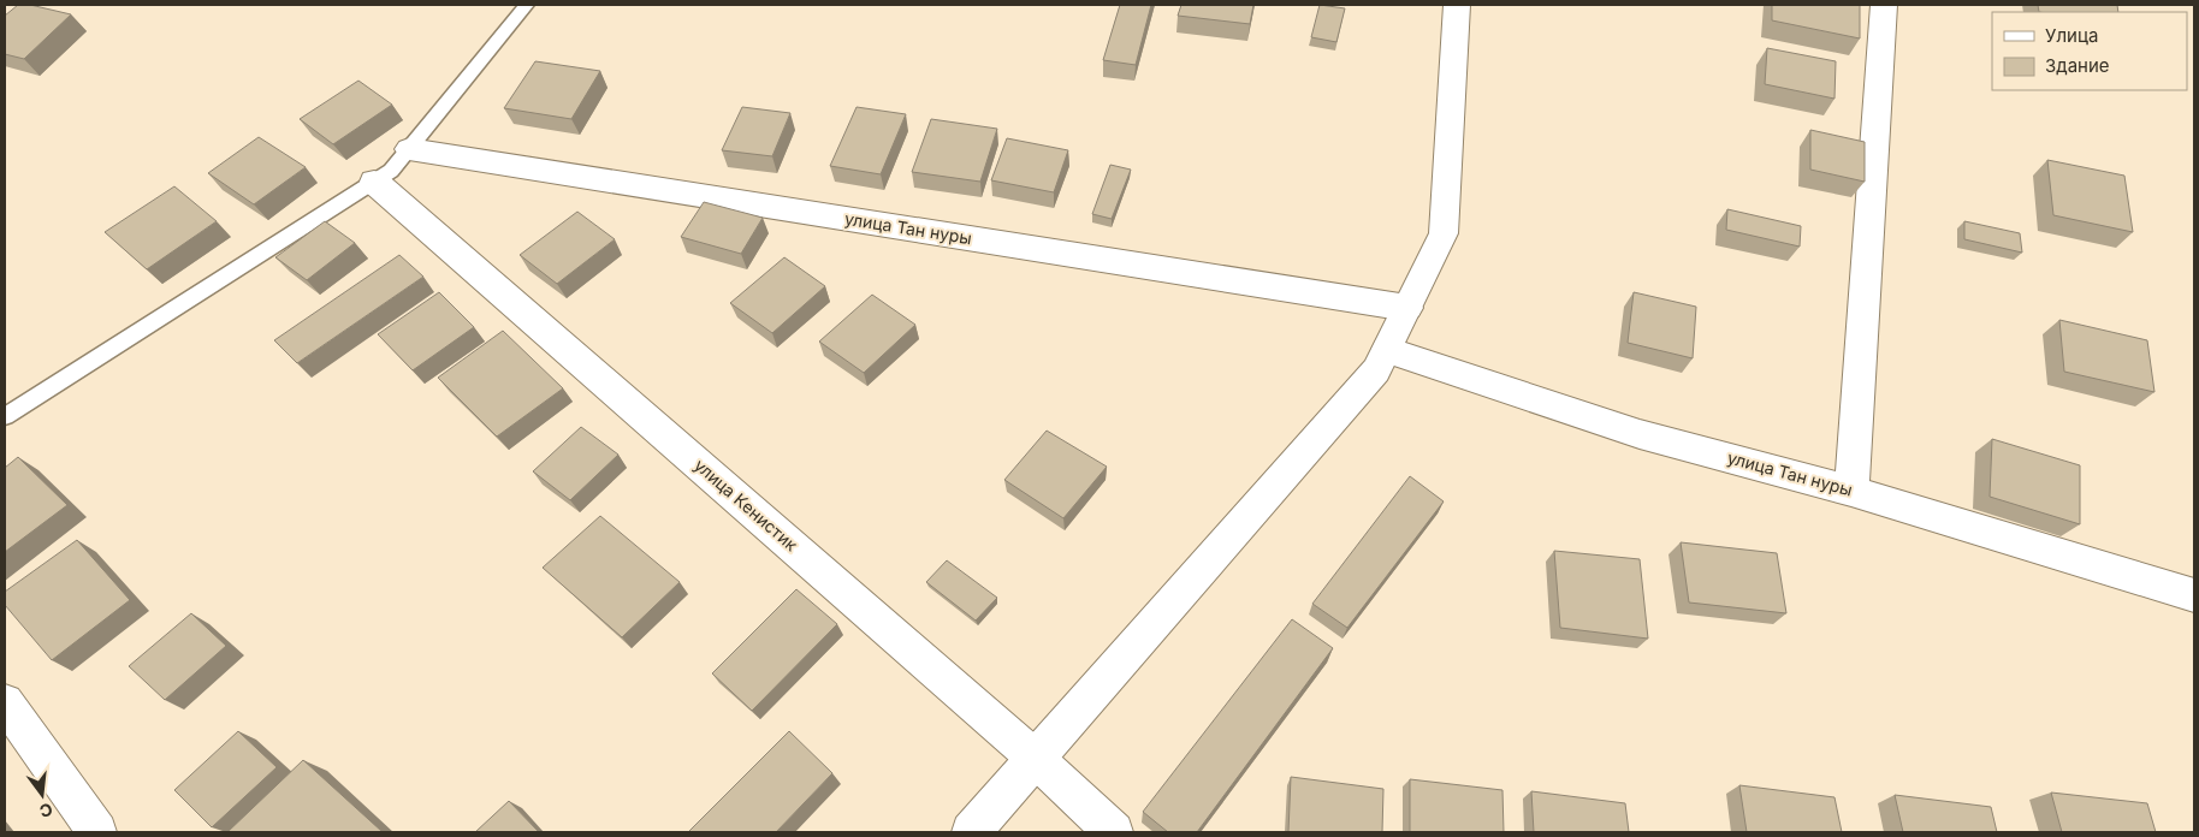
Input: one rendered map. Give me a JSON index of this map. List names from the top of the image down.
{
  "streets": {
    "street": ["улица Тан нуры", "улица Кенистик"]
  },
  "legend": ["Улица", "Здание"],
  "north": "bottom"
}
